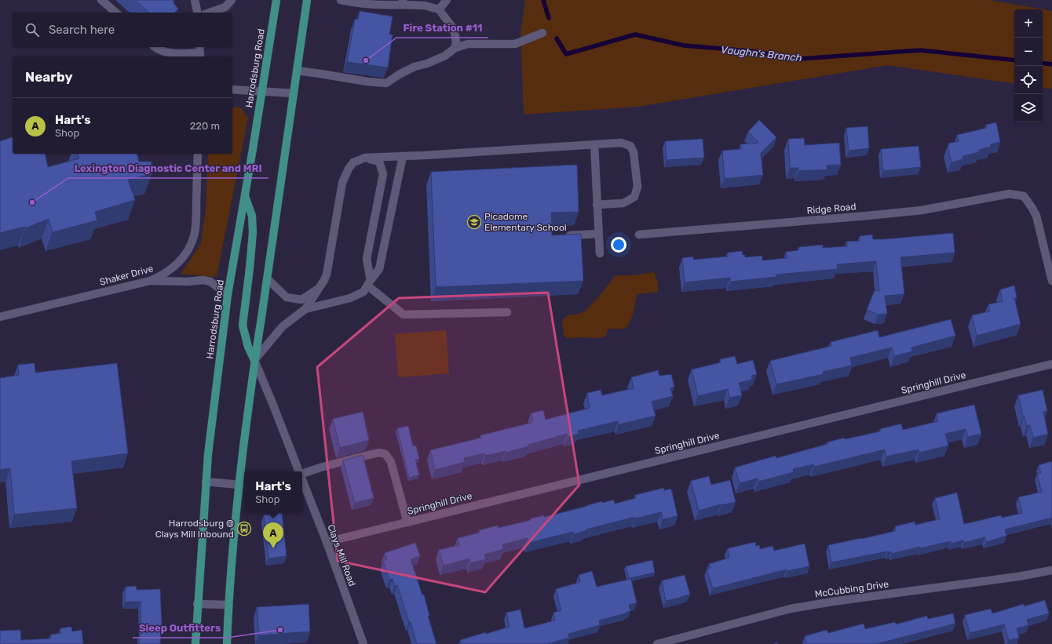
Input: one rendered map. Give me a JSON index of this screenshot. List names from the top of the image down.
{
  "streets": {
    "main road": ["Harrodsburg Road"],
    "street": [
      "Ridge Road",
      "Shaker Drive",
      "Springhill Drive",
      "Clays Mill Road",
      "McCubbing Drive"
    ]
  },
  "crossings": [
    ["Springhill Drive", "Clays Mill Road"]
  ],
  "water": ["Vaughn's Branch"],
  "places": {
    "other": ["Fire Station #11", "Lexington Diagnostic Center and MRI", "Sleep Outfitters"],
    "school or university": ["Picadome Elementary School"],
    "bus stop": ["Harrodsburg @ Clays Mill Inbound"]
  },
  "page": {
    "map_buttons": ["+", "−"],
    "search": "Search here",
    "heading": "Nearby",
    "list": [
      {
        "mark": "A",
        "name": "Hart's",
        "note": "Shop",
        "value": "220 m"
      }
    ],
    "popup": ["Hart's", "Shop"],
    "pins": "A"
  }
}
